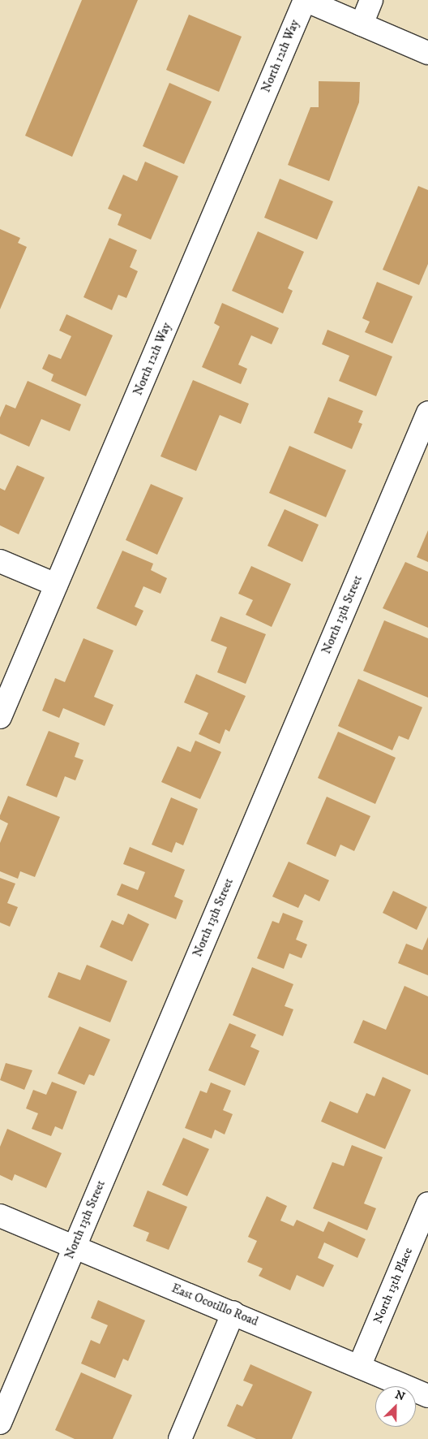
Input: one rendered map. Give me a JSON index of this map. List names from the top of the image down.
{
  "streets": {
    "street": [
      "North 12th Way",
      "North 13th Street",
      "North 13th Place",
      "East Ocotillo Road"
    ]
  },
  "crossings": [
    ["North 13th Street", "East Ocotillo Road"],
    ["North 13th Place", "East Ocotillo Road"]
  ],
  "north": "top right"
}
